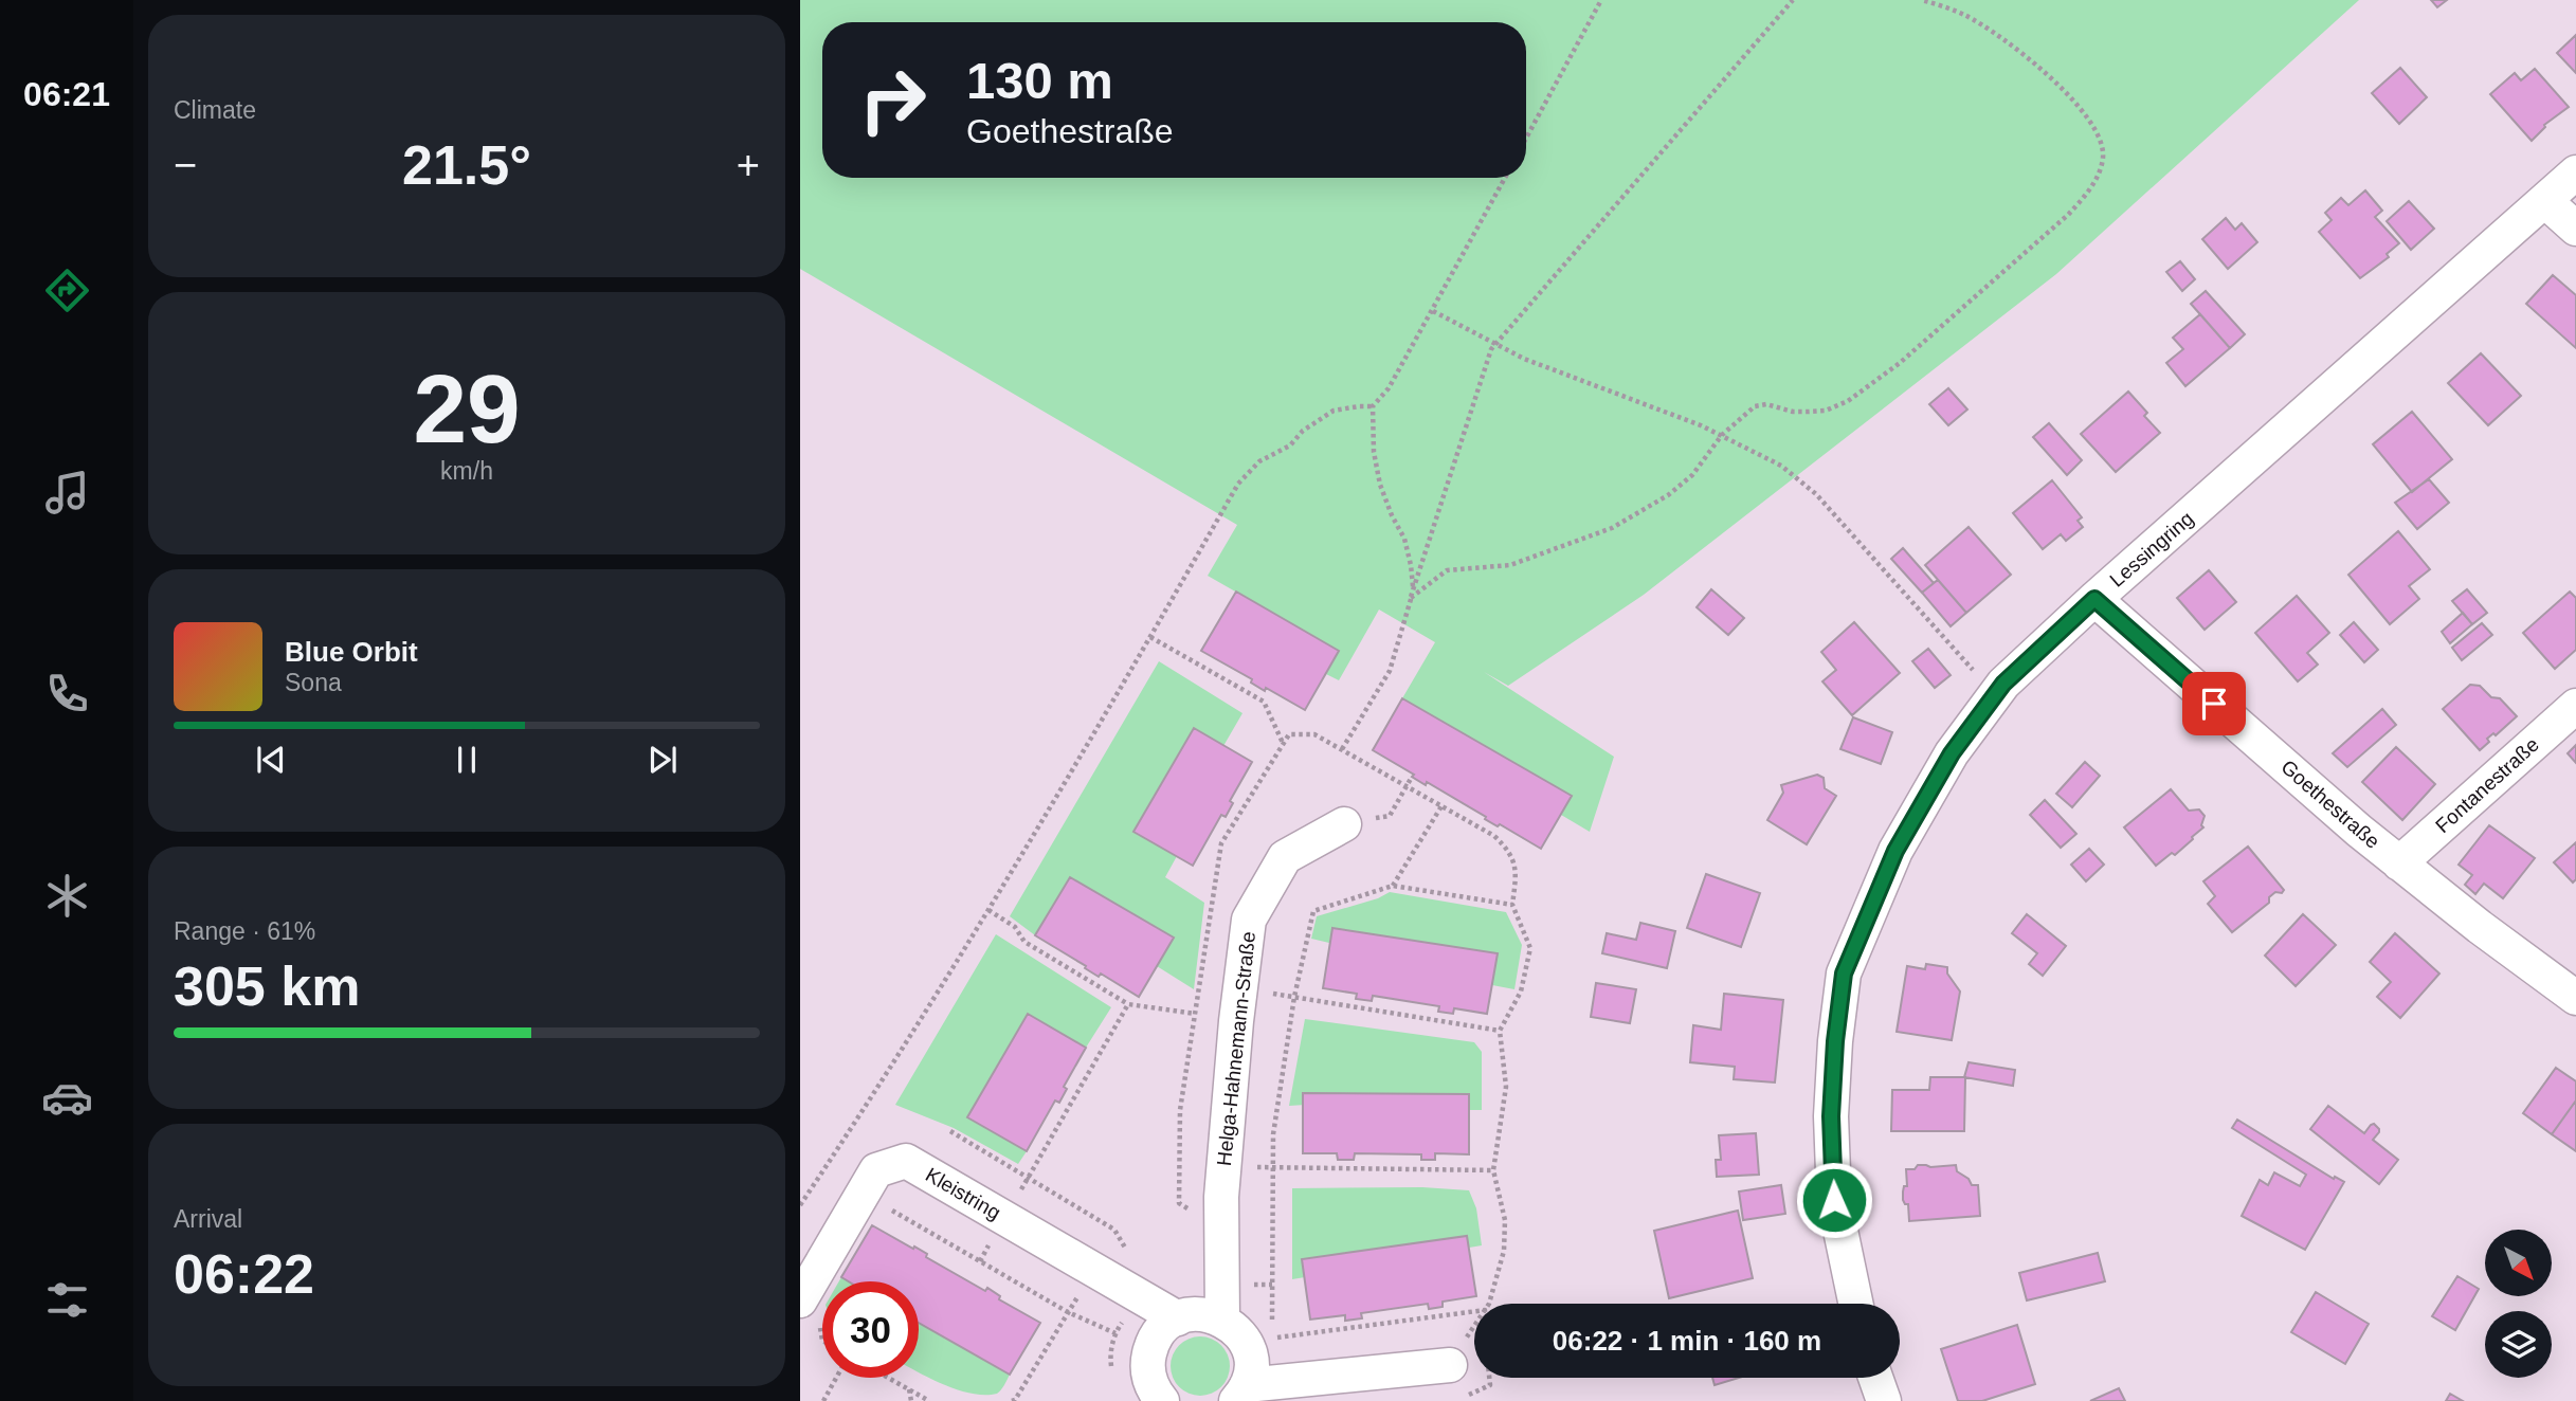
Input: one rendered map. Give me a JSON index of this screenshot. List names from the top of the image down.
{
  "streets": {
    "street": [
      "Lessingring",
      "Fontanestraße",
      "Goethestraße",
      "Helga-Hahnemann-Straße",
      "Kleistring"
    ]
  },
  "crossings": [
    ["Lessingring", "Goethestraße"],
    ["Fontanestraße", "Goethestraße"]
  ],
  "north": "bottom right",
  "page": {
    "tabs": "06:21",
    "tile": [
      "Climate",
      ["29", "km/h"],
      ["Range · 61%", "305 km"],
      ["Arrival", "06:22"]
    ],
    "turn": ["130 m", "Goethestraße"],
    "heat": ["−", "21.5°", "+"],
    "song": ["Blue Orbit", "Sona"],
    "limit": "30",
    "trip": "06:22 · 1 min · 160 m"
  }
}
